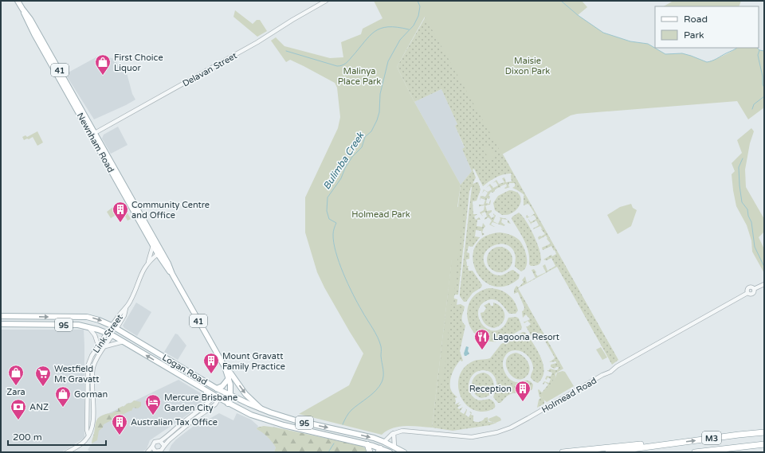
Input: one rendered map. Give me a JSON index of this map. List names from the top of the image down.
{
  "streets": {
    "highway": ["M3"],
    "main road": [
      "41",
      "Newnham Road",
      "95",
      "Link Street",
      "Logan Road"
    ],
    "street": ["Delavan Street", "Holmead Road"]
  },
  "crossings": [
    ["Delavan Street", "Newnham Road"],
    ["Newnham Road", "Link Street"],
    ["Newnham Road", "Logan Road"],
    ["Link Street", "Logan Road"]
  ],
  "water": ["Bulimba Creek"],
  "parks": ["Maisie Dixon Park", "Malinya Place Park", "Holmead Park"],
  "places": {
    "shop": ["First Choice Liquor", "Zara", "Gorman"],
    "building": [
      "Community Centre and Office",
      "Mount Gravatt Family Practice",
      "Reception",
      "Australian Tax Office"
    ],
    "restaurant": ["Lagoona Resort"],
    "supermarket": ["Westfield Mt Gravatt"],
    "hotel": ["Mercure Brisbane Garden City"],
    "bank": ["ANZ"]
  },
  "legend": ["Road", "Park"],
  "scale_bar": "200 m"
}
